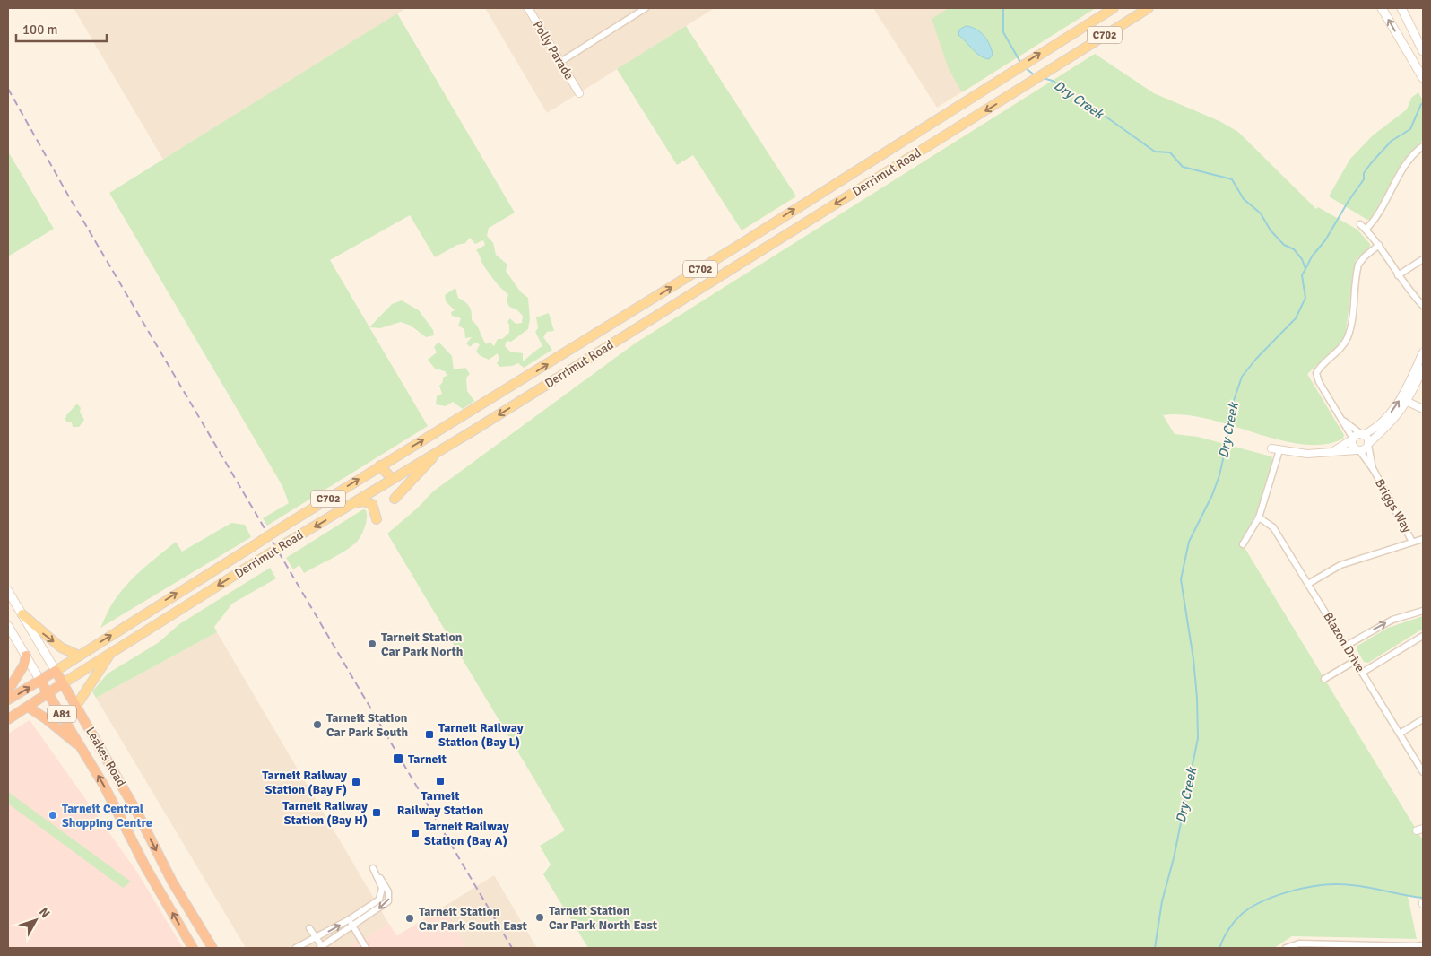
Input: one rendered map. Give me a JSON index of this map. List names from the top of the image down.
{
  "streets": {
    "highway": [
      "C702",
      "Derrimut Road",
      "A81",
      "Leakes Road"
    ],
    "street": ["Polly Parade", "Briggs Way", "Blazon Drive"]
  },
  "crossings": [
    ["Derrimut Road", "Leakes Road"]
  ],
  "water": ["Dry Creek"],
  "places": {
    "other": [
      "Tarneit Station Car Park North",
      "Tarneit Station Car Park South",
      "Tarneit Central Shopping Centre",
      "Tarneit Station Car Park North East",
      "Tarneit Station Car Park South East"
    ],
    "transit": [
      "Tarneit Railway Station (Bay L)",
      "Tarneit",
      "Tarneit Railway Station",
      "Tarneit Railway Station (Bay F)",
      "Tarneit Railway Station (Bay H)",
      "Tarneit Railway Station (Bay A)"
    ]
  },
  "scale_bar": "100 m",
  "north": "top right"
}
